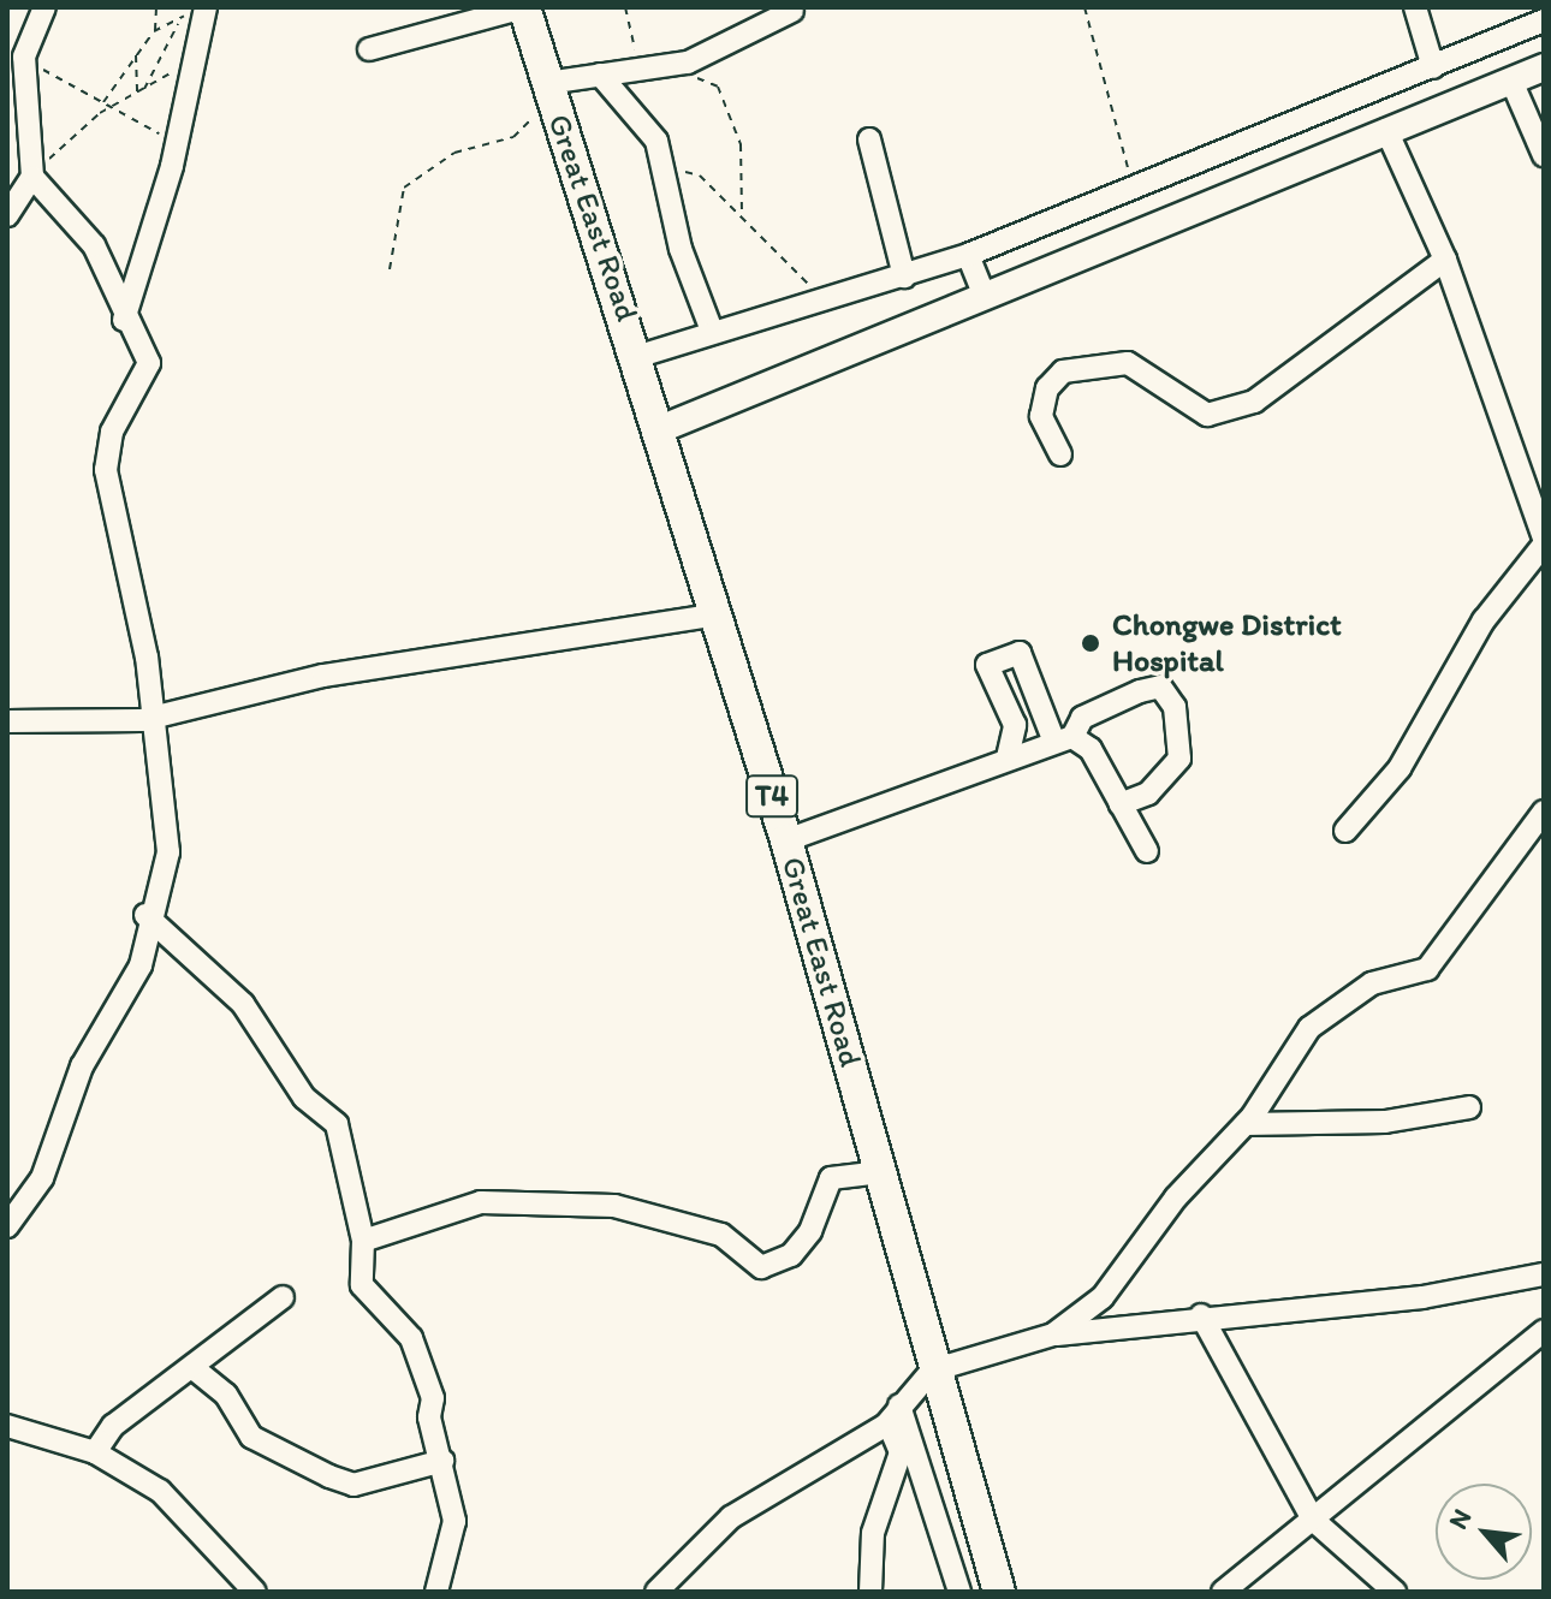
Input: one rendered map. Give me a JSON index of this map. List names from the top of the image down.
{
  "streets": {
    "highway": ["Great East Road", "T4"]
  },
  "places": ["Chongwe District Hospital"],
  "north": "top left"
}
